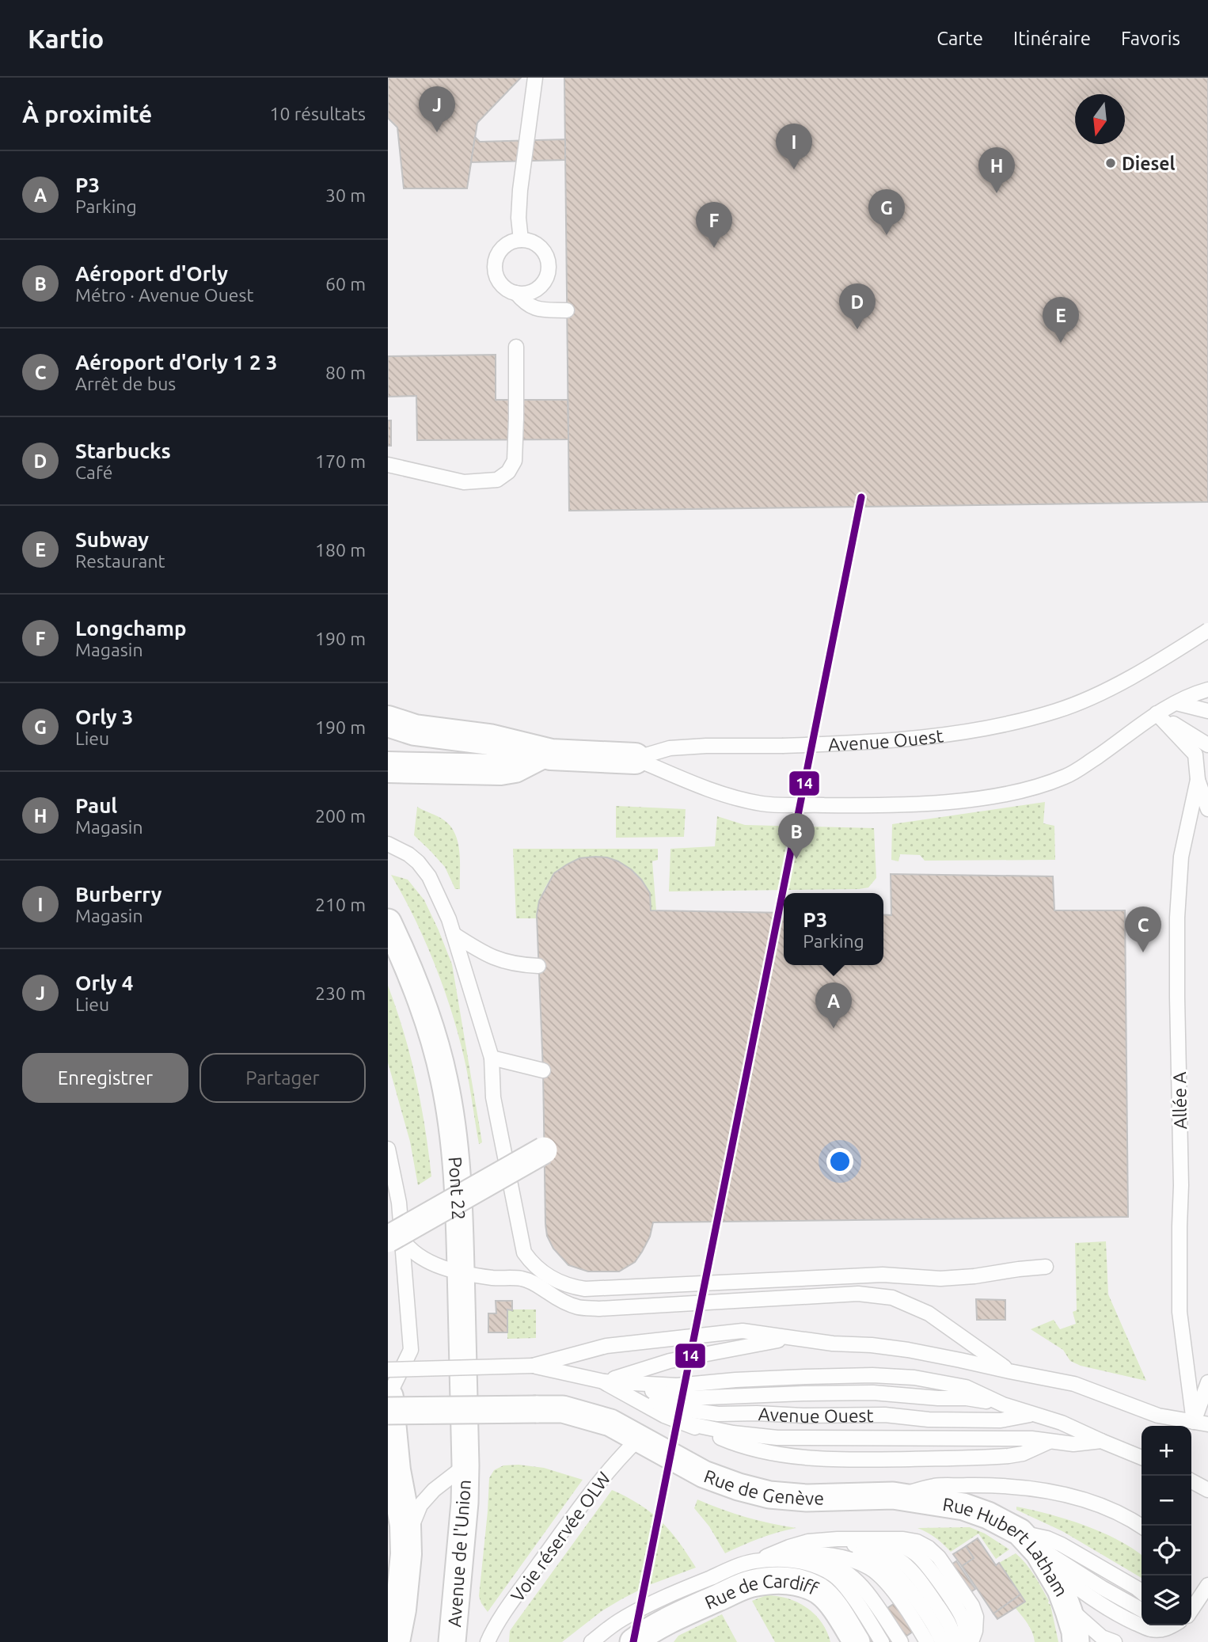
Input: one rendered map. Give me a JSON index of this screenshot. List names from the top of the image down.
{
  "streets": {
    "main road": ["Avenue Ouest"],
    "street": [
      "Pont 22",
      "Rue de Genève",
      "Rue Hubert Latham",
      "Avenue de l'Union",
      "Rue de Cardiff"
    ],
    "lane": ["Allée A", "Voie réservée OLW"]
  },
  "crossings": [
    ["Pont 22", "Avenue de l'Union"],
    ["Rue de Genève", "Voie réservée OLW"],
    ["Rue de Genève", "Rue Hubert Latham"]
  ],
  "places": ["Diesel"],
  "lines": ["transit line 14"],
  "north": "bottom",
  "page": {
    "header": "Kartio",
    "nav": ["Carte", "Itinéraire", "Favoris"],
    "heading": ["À proximité", "10 résultats"],
    "pins": [
      "J",
      "I",
      "H",
      "G",
      "F",
      "D",
      "E",
      "B",
      "C",
      "A"
    ],
    "list": [
      {
        "mark": "A",
        "name": "P3",
        "note": "Parking",
        "value": "30 m"
      },
      {
        "mark": "B",
        "name": "Aéroport d'Orly",
        "note": "Métro · Avenue Ouest",
        "value": "60 m"
      },
      {
        "mark": "C",
        "name": "Aéroport d'Orly 1 2 3",
        "note": "Arrêt de bus",
        "value": "80 m"
      },
      {
        "mark": "D",
        "name": "Starbucks",
        "note": "Café",
        "value": "170 m"
      },
      {
        "mark": "E",
        "name": "Subway",
        "note": "Restaurant",
        "value": "180 m"
      },
      {
        "mark": "F",
        "name": "Longchamp",
        "note": "Magasin",
        "value": "190 m"
      },
      {
        "mark": "G",
        "name": "Orly 3",
        "note": "Lieu",
        "value": "190 m"
      },
      {
        "mark": "H",
        "name": "Paul",
        "note": "Magasin",
        "value": "200 m"
      },
      {
        "mark": "I",
        "name": "Burberry",
        "note": "Magasin",
        "value": "210 m"
      },
      {
        "mark": "J",
        "name": "Orly 4",
        "note": "Lieu",
        "value": "230 m"
      }
    ],
    "popup": ["P3", "Parking"],
    "buttons": ["Enregistrer", "Partager"],
    "map_buttons": ["+", "−"]
  }
}
